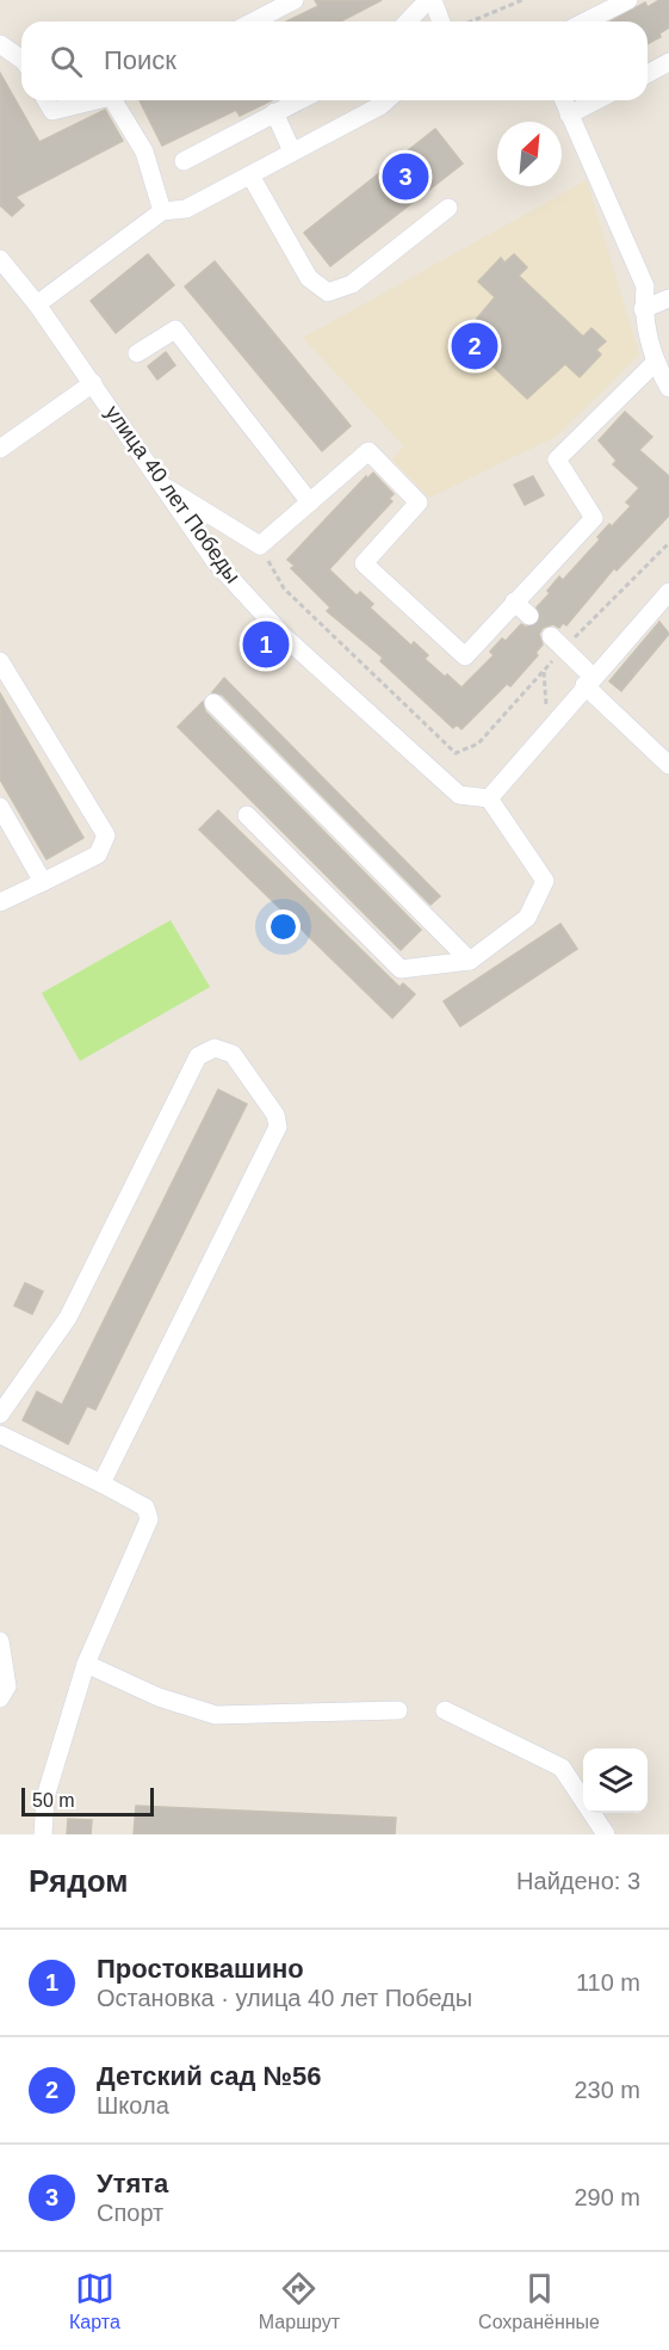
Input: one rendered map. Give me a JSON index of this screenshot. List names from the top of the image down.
{
  "streets": {
    "street": ["улица 40 лет Победы"]
  },
  "scale_bar": "50 m",
  "north": "top right",
  "page": {
    "search": "Поиск",
    "pins": ["3", "2", "1"],
    "scale": "50 m",
    "heading": ["Рядом", "Найдено: 3"],
    "list": [
      {
        "mark": "1",
        "name": "Простоквашино",
        "note": "Остановка · улица 40 лет Победы",
        "value": "110 m"
      },
      {
        "mark": "2",
        "name": "Детский сад №56",
        "note": "Школа",
        "value": "230 m"
      },
      {
        "mark": "3",
        "name": "Утята",
        "note": "Спорт",
        "value": "290 m"
      }
    ],
    "nav": ["Карта", "Маршрут", "Сохранённые"]
  }
}
